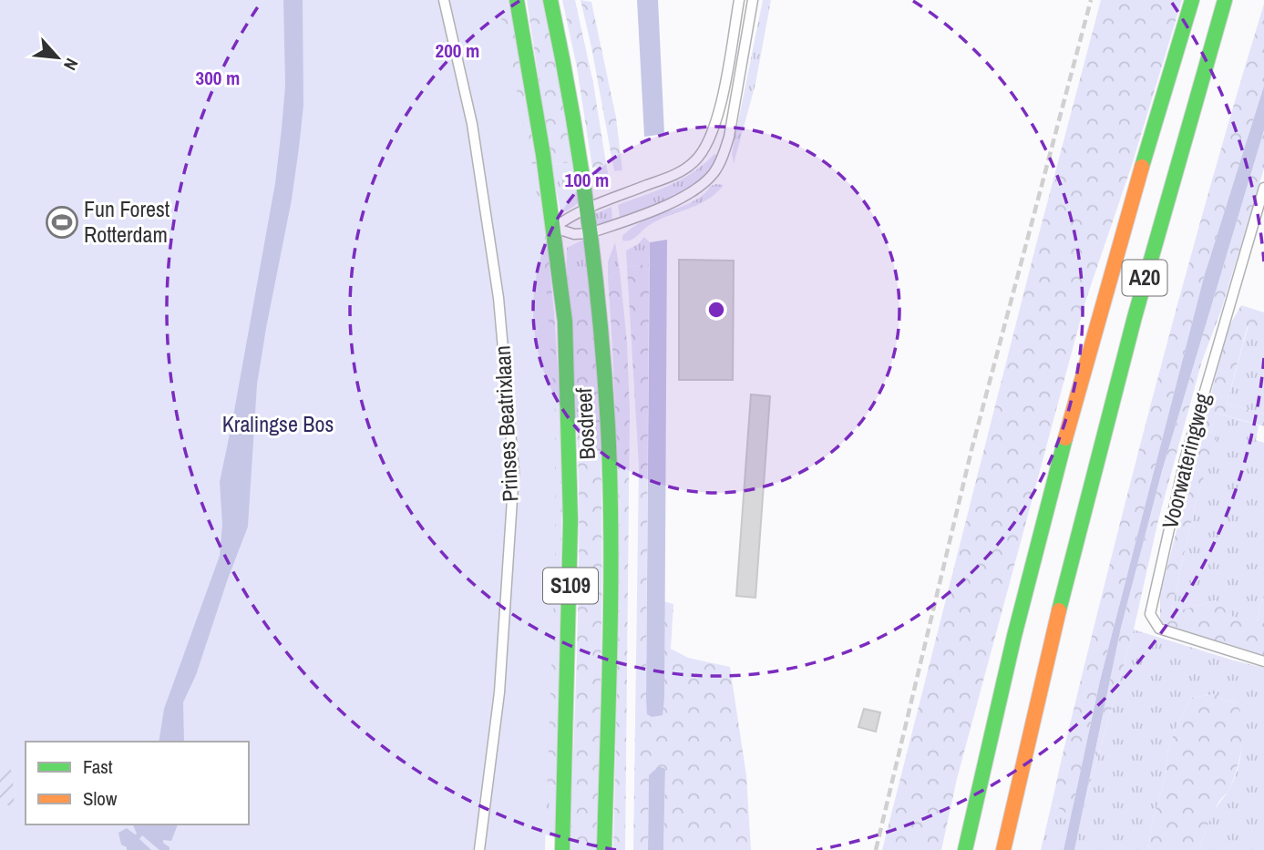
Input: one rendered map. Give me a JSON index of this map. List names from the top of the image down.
{
  "streets": {
    "highway": ["A20", "Bosdreef", "S109"],
    "street": ["Prinses Beatrixlaan", "Voorwateringweg"]
  },
  "parks": ["Kralingse Bos"],
  "places": {
    "sports": ["Fun Forest Rotterdam"]
  },
  "legend": ["Fast", "Slow"],
  "north": "bottom right",
  "rings": ["200 m", "300 m", "100 m"]
}
